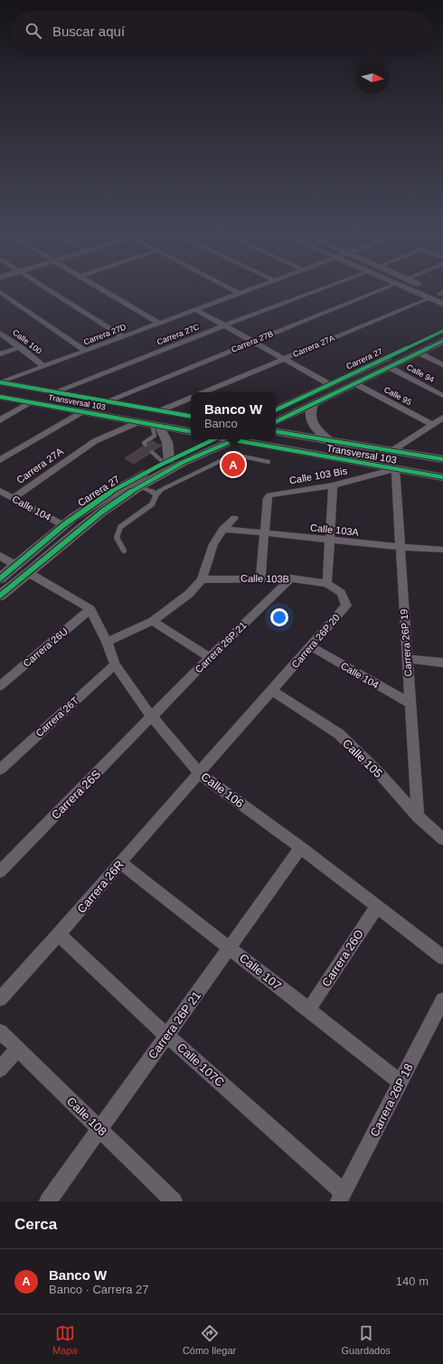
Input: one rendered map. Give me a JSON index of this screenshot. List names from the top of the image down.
{
  "streets": {
    "street": [
      "Carrera 27D",
      "Carrera 27C",
      "Calle 100",
      "Carrera 27B",
      "Carrera 27A",
      "Carrera 27",
      "Calle 94",
      "Calle 95",
      "Transversal 103",
      "Calle 103 Bis",
      "Calle 104",
      "Calle 103A",
      "Calle 103B",
      "Carrera 26P 20",
      "Carrera 26P 19",
      "Carrera 26U",
      "Carrera 26P 21",
      "Carrera 26T",
      "Calle 105",
      "Calle 106",
      "Carrera 26S",
      "Carrera 26R",
      "Carrera 26O",
      "Calle 107",
      "Calle 107C",
      "Carrera 26P 18",
      "Calle 108"
    ]
  },
  "crossings": [
    ["Carrera 27D", "Calle 100"],
    ["Carrera 27D", "Transversal 103"],
    ["Carrera 27C", "Transversal 103"],
    ["Carrera 27B", "Transversal 103"],
    ["Carrera 27A", "Transversal 103"],
    ["Carrera 27A", "Calle 104"],
    ["Carrera 27", "Calle 94"],
    ["Carrera 27", "Calle 95"],
    ["Carrera 27", "Calle 104"],
    ["Transversal 103", "Calle 103 Bis"],
    ["Transversal 103", "Carrera 26P 19"],
    ["Calle 103 Bis", "Calle 103A"],
    ["Calle 103 Bis", "Carrera 26P 19"],
    ["Calle 104", "Carrera 26P 20"],
    ["Calle 104", "Carrera 26P 19"],
    ["Calle 103A", "Carrera 26P 19"],
    ["Calle 103B", "Carrera 26P 20"],
    ["Calle 103B", "Carrera 26P 21"],
    ["Carrera 26P 20", "Calle 105"],
    ["Carrera 26P 20", "Calle 106"],
    ["Carrera 26P 20", "Carrera 26R"],
    ["Carrera 26P 19", "Calle 105"],
    ["Carrera 26U", "Calle 106"],
    ["Carrera 26P 21", "Calle 106"],
    ["Carrera 26P 21", "Carrera 26S"],
    ["Carrera 26P 21", "Calle 107"],
    ["Carrera 26P 21", "Calle 107C"],
    ["Carrera 26P 21", "Calle 108"],
    ["Carrera 26T", "Calle 106"],
    ["Calle 106", "Carrera 26S"],
    ["Calle 106", "Carrera 26R"],
    ["Calle 106", "Carrera 26O"],
    ["Carrera 26R", "Calle 107"],
    ["Carrera 26R", "Calle 107C"],
    ["Carrera 26O", "Calle 107"],
    ["Calle 107", "Carrera 26P 18"],
    ["Calle 107C", "Carrera 26P 18"]
  ],
  "north": "right",
  "page": {
    "search": "Buscar aquí",
    "popup": ["Banco W", "Banco"],
    "pins": "A",
    "heading": "Cerca",
    "list": [
      {
        "mark": "A",
        "name": "Banco W",
        "note": "Banco · Carrera 27",
        "value": "140 m"
      }
    ],
    "nav": ["Mapa", "Cómo llegar", "Guardados"]
  }
}
